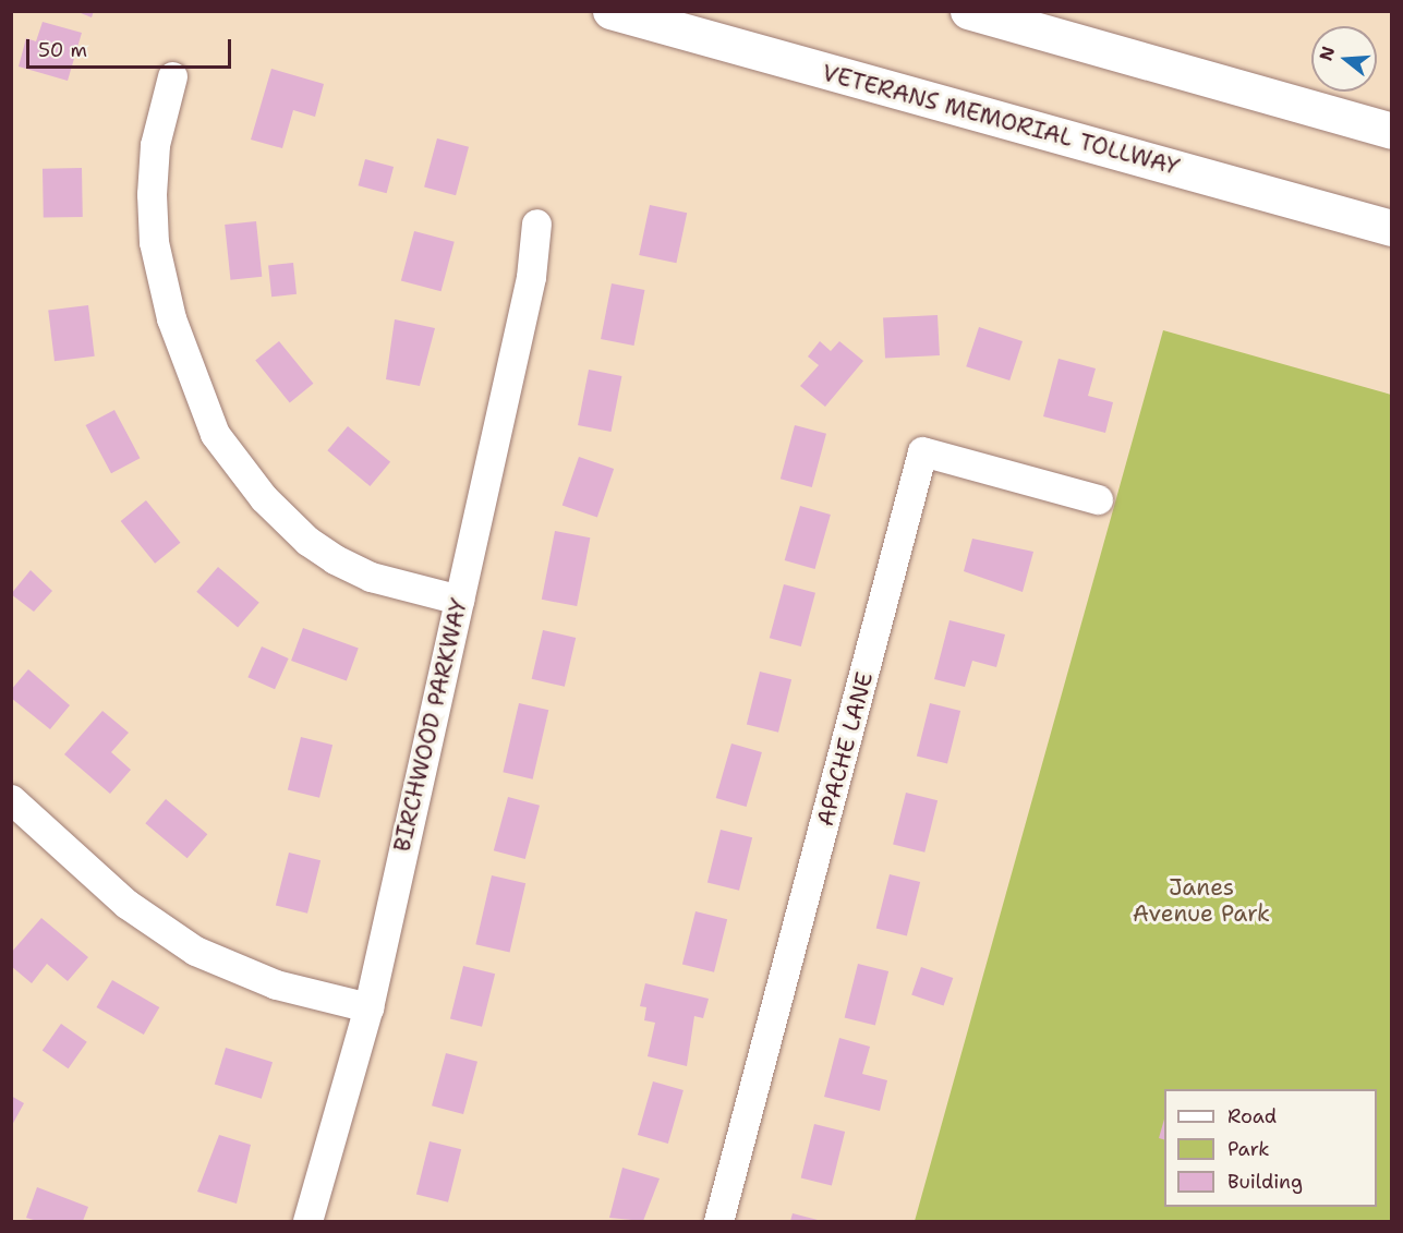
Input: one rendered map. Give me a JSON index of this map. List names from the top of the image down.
{
  "streets": {
    "highway": ["VETERANS MEMORIAL TOLLWAY"],
    "street": ["BIRCHWOOD PARKWAY", "APACHE LANE"]
  },
  "parks": ["Janes Avenue Park"],
  "legend": ["Road", "Park", "Building"],
  "scale_bar": "50 m",
  "north": "left"
}
